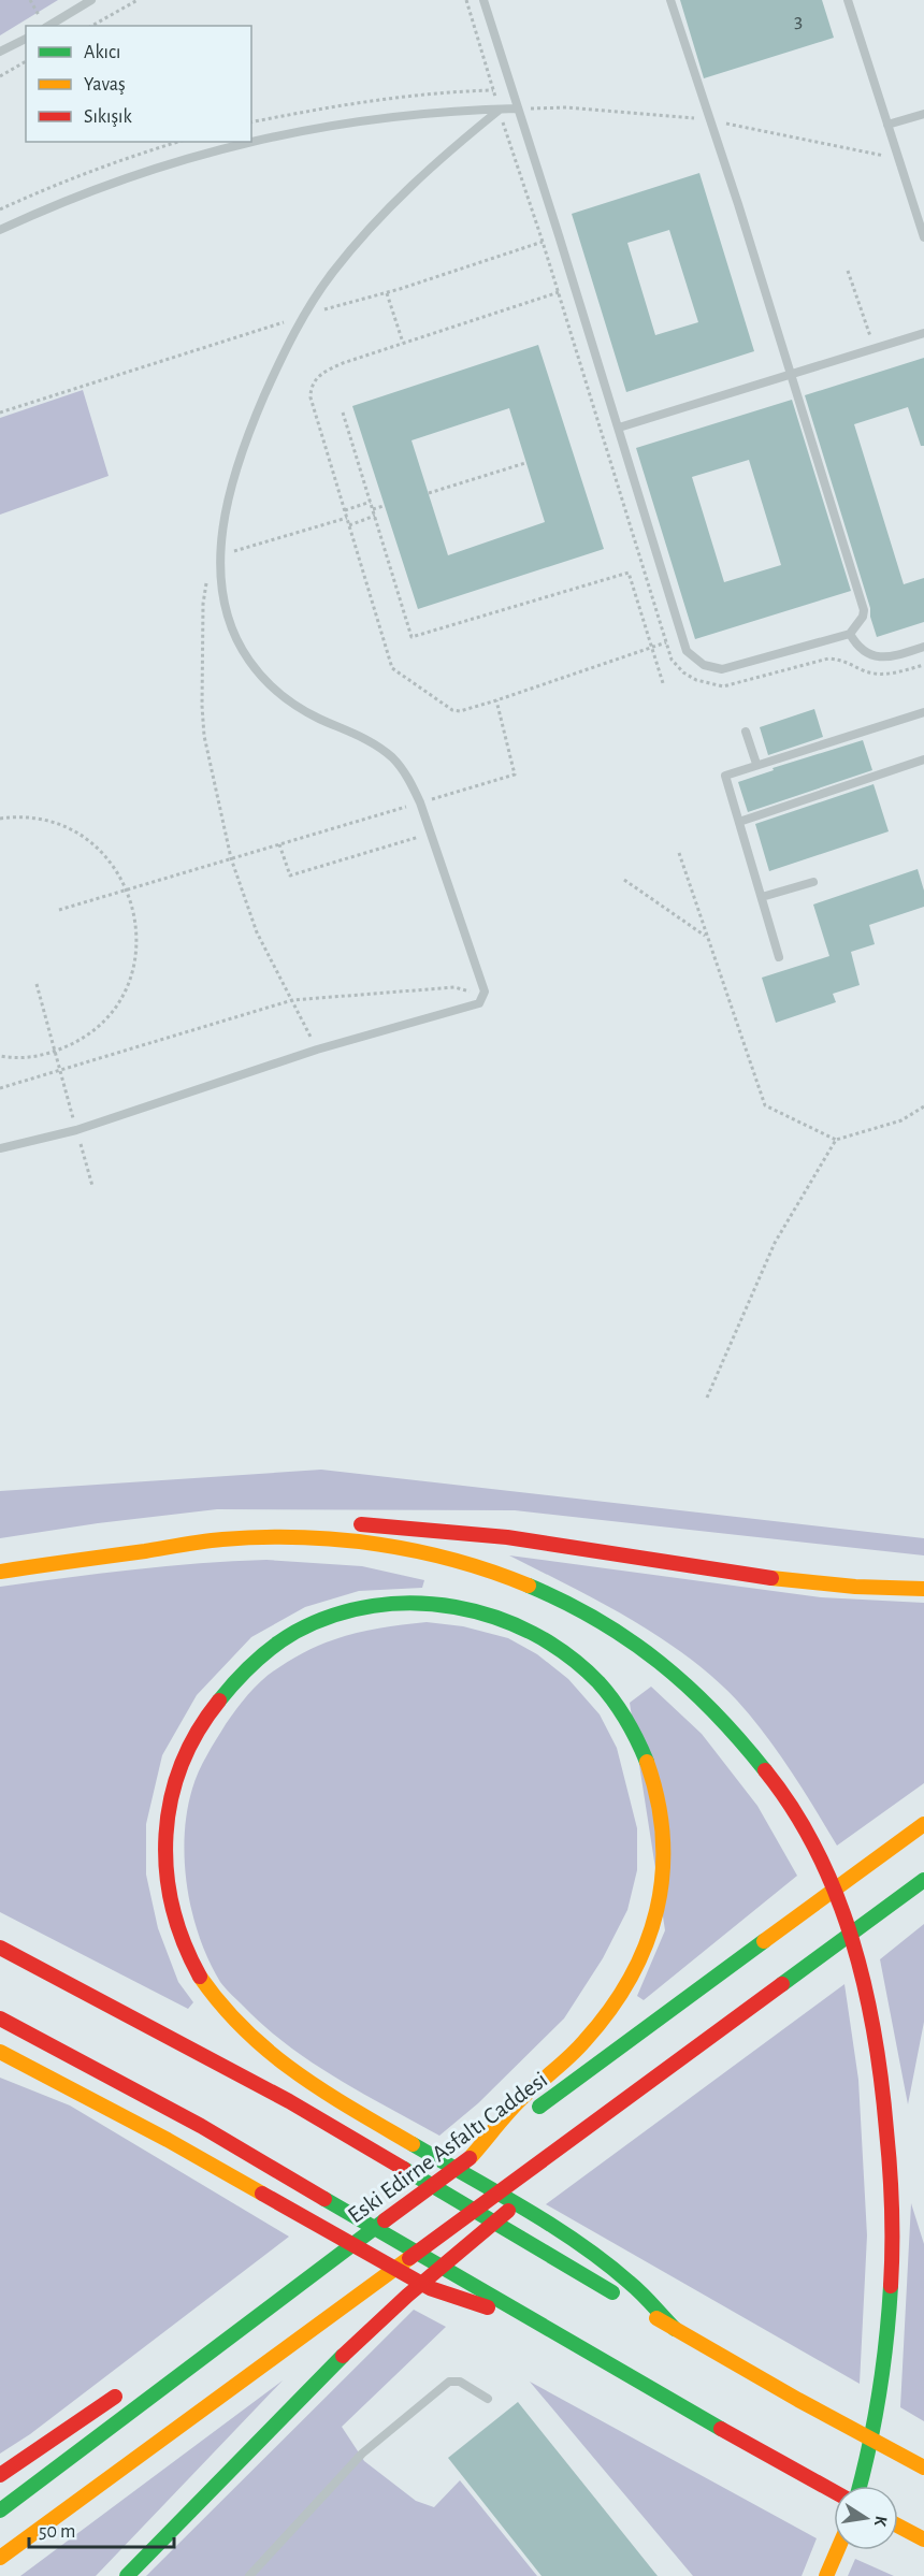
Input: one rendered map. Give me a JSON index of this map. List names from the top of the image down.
{
  "streets": {
    "highway": ["Eski Edirne Asfaltı Caddesi"]
  },
  "house_numbers": ["3"],
  "legend": ["Akıcı", "Yavaş", "Sıkışık"],
  "scale_bar": "50 m",
  "north": "right"
}
